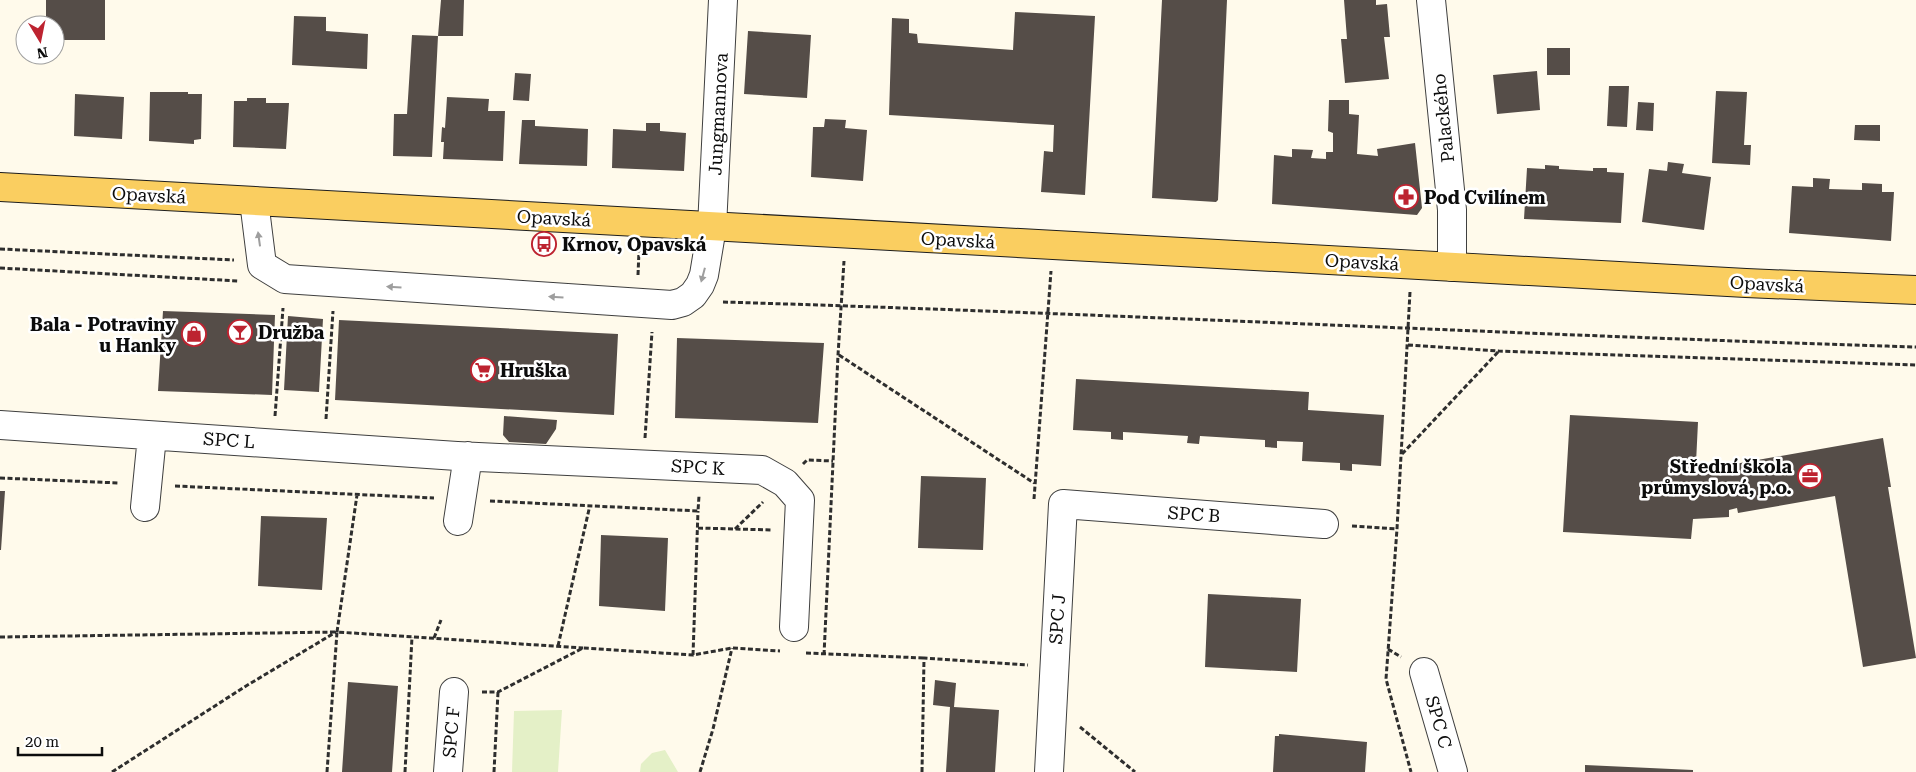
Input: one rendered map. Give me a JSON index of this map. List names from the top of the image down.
{
  "streets": {
    "main road": ["Opavská"],
    "street": [
      "Jungmannova",
      "Palackého",
      "SPC L",
      "SPC K",
      "SPC B",
      "SPC J",
      "SPC C",
      "SPC F"
    ]
  },
  "crossings": [
    ["Jungmannova", "Opavská"],
    ["Palackého", "Opavská"],
    ["SPC L", "SPC K"],
    ["SPC B", "SPC J"]
  ],
  "places": {
    "pharmacy": ["Pod Cvilínem"],
    "bus stop": ["Krnov, Opavská"],
    "bar": ["Družba"],
    "shop": ["Bala - Potraviny u Hanky"],
    "supermarket": ["Hruška"],
    "office": ["Střední škola průmyslová, p.o."]
  },
  "scale_bar": "20 m",
  "north": "bottom"
}
